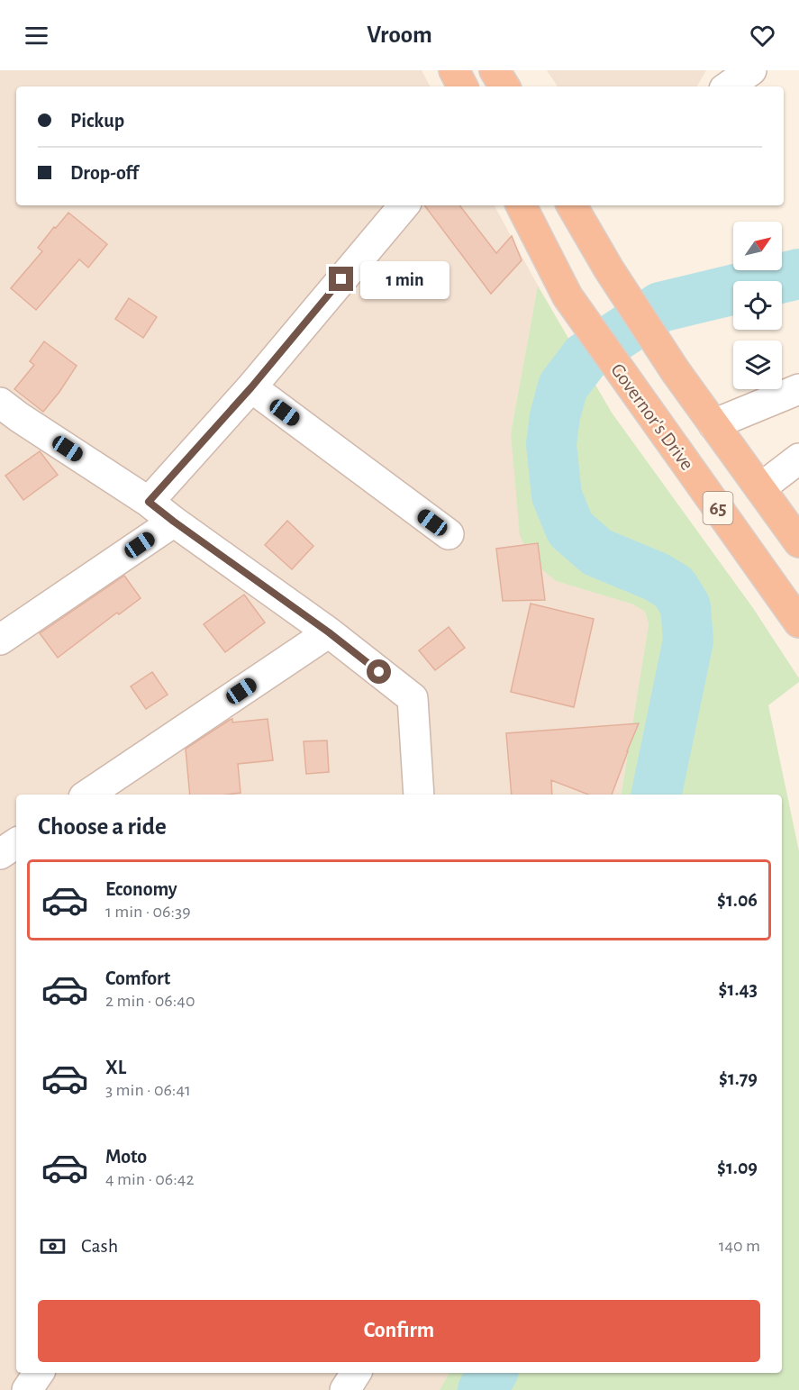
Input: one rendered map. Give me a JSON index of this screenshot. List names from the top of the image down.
{
  "streets": {
    "highway": ["Governor's Drive", "65"]
  },
  "north": "top right",
  "page": {
    "header": "Vroom",
    "banner": ["Pickup", "Drop-off"],
    "bubble": "1 min",
    "heading": "Choose a ride",
    "list": [
      {
        "name": "Economy",
        "note": "1 min · 06:39",
        "value": "$1.06"
      },
      {
        "name": "Comfort",
        "note": "2 min · 06:40",
        "value": "$1.43"
      },
      {
        "name": "XL",
        "note": "3 min · 06:41",
        "value": "$1.79"
      },
      {
        "name": "Moto",
        "note": "4 min · 06:42",
        "value": "$1.09"
      }
    ],
    "pay": ["Cash", "140 m"],
    "buttons": "Confirm"
  }
}
